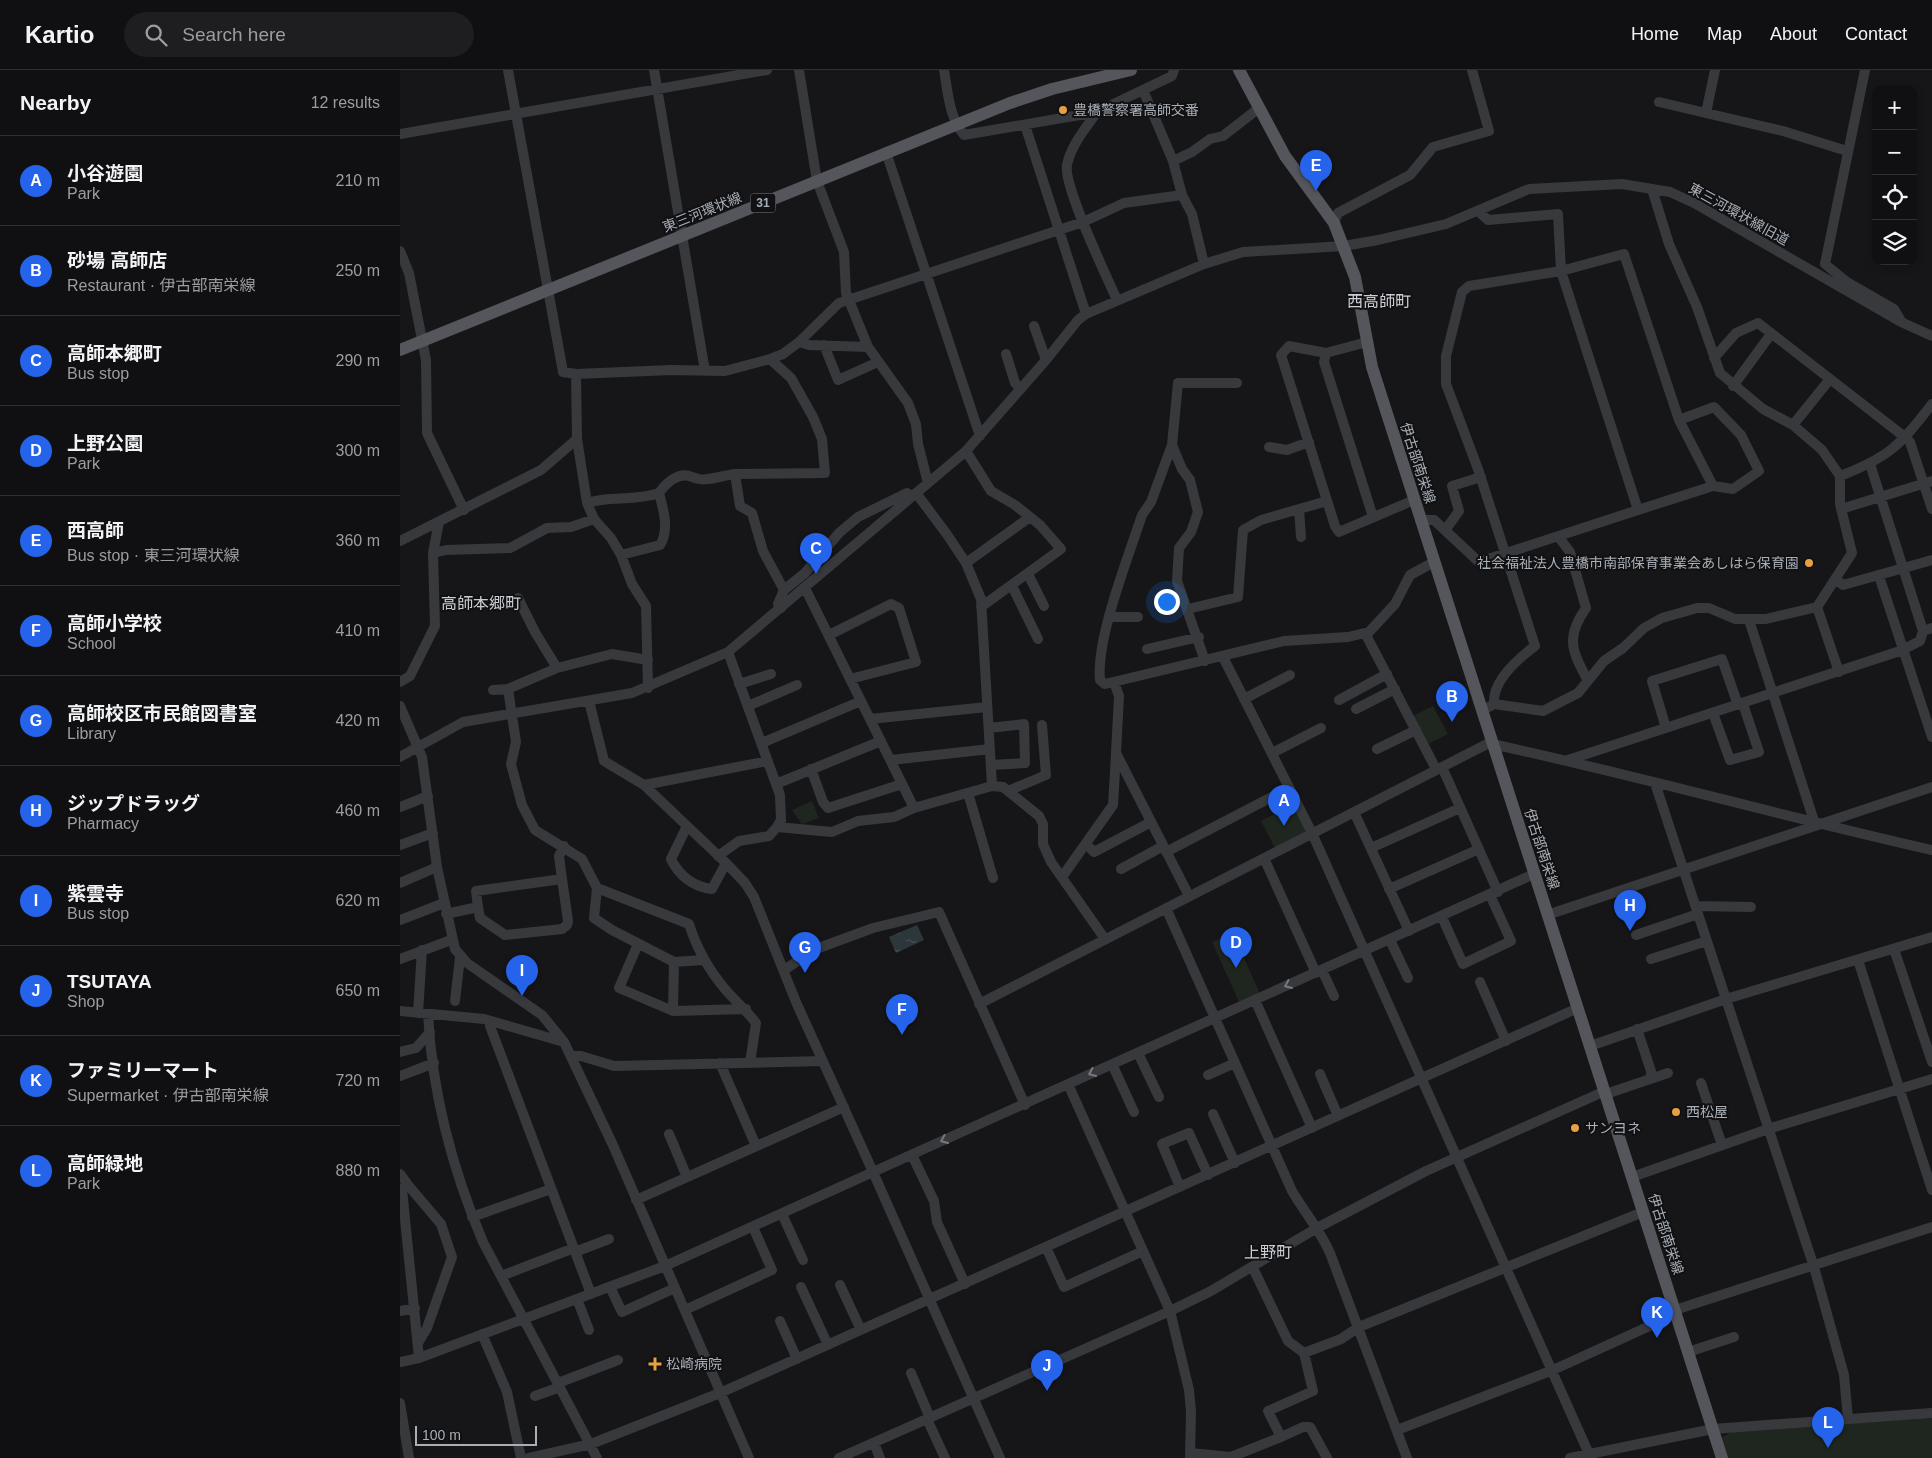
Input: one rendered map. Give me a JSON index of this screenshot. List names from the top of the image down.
{
  "streets": {
    "main road": ["31", "東三河環状線", "伊古部南栄線"],
    "street": ["東三河環状線旧道"]
  },
  "crossings": [
    ["東三河環状線旧道", "伊古部南栄線"]
  ],
  "districts": ["西高師町", "高師本郷町", "上野町"],
  "places": {
    "other": [
      "豊橋警察署高師交番",
      "社会福祉法人豊橋市南部保育事業会あしはら保育園",
      "西松屋",
      "サンヨネ"
    ],
    "health": ["松崎病院"]
  },
  "scale_bar": "100 m",
  "page": {
    "header": "Kartio",
    "search": "Search here",
    "nav": [
      "Home",
      "Map",
      "About",
      "Contact"
    ],
    "heading": ["Nearby", "12 results"],
    "map_buttons": ["+", "−"],
    "list": [
      {
        "mark": "A",
        "name": "小谷遊園",
        "note": "Park",
        "value": "210 m"
      },
      {
        "mark": "B",
        "name": "砂場 高師店",
        "note": "Restaurant · 伊古部南栄線",
        "value": "250 m"
      },
      {
        "mark": "C",
        "name": "高師本郷町",
        "note": "Bus stop",
        "value": "290 m"
      },
      {
        "mark": "D",
        "name": "上野公園",
        "note": "Park",
        "value": "300 m"
      },
      {
        "mark": "E",
        "name": "西高師",
        "note": "Bus stop · 東三河環状線",
        "value": "360 m"
      },
      {
        "mark": "F",
        "name": "高師小学校",
        "note": "School",
        "value": "410 m"
      },
      {
        "mark": "G",
        "name": "高師校区市民館図書室",
        "note": "Library",
        "value": "420 m"
      },
      {
        "mark": "H",
        "name": "ジップドラッグ",
        "note": "Pharmacy",
        "value": "460 m"
      },
      {
        "mark": "I",
        "name": "紫雲寺",
        "note": "Bus stop",
        "value": "620 m"
      },
      {
        "mark": "J",
        "name": "TSUTAYA",
        "note": "Shop",
        "value": "650 m"
      },
      {
        "mark": "K",
        "name": "ファミリーマート",
        "note": "Supermarket · 伊古部南栄線",
        "value": "720 m"
      },
      {
        "mark": "L",
        "name": "高師緑地",
        "note": "Park",
        "value": "880 m"
      }
    ],
    "pins": [
      "E",
      "C",
      "B",
      "A",
      "H",
      "D",
      "G",
      "I",
      "F",
      "K",
      "J",
      "L"
    ],
    "scale": "100 m"
  }
}
